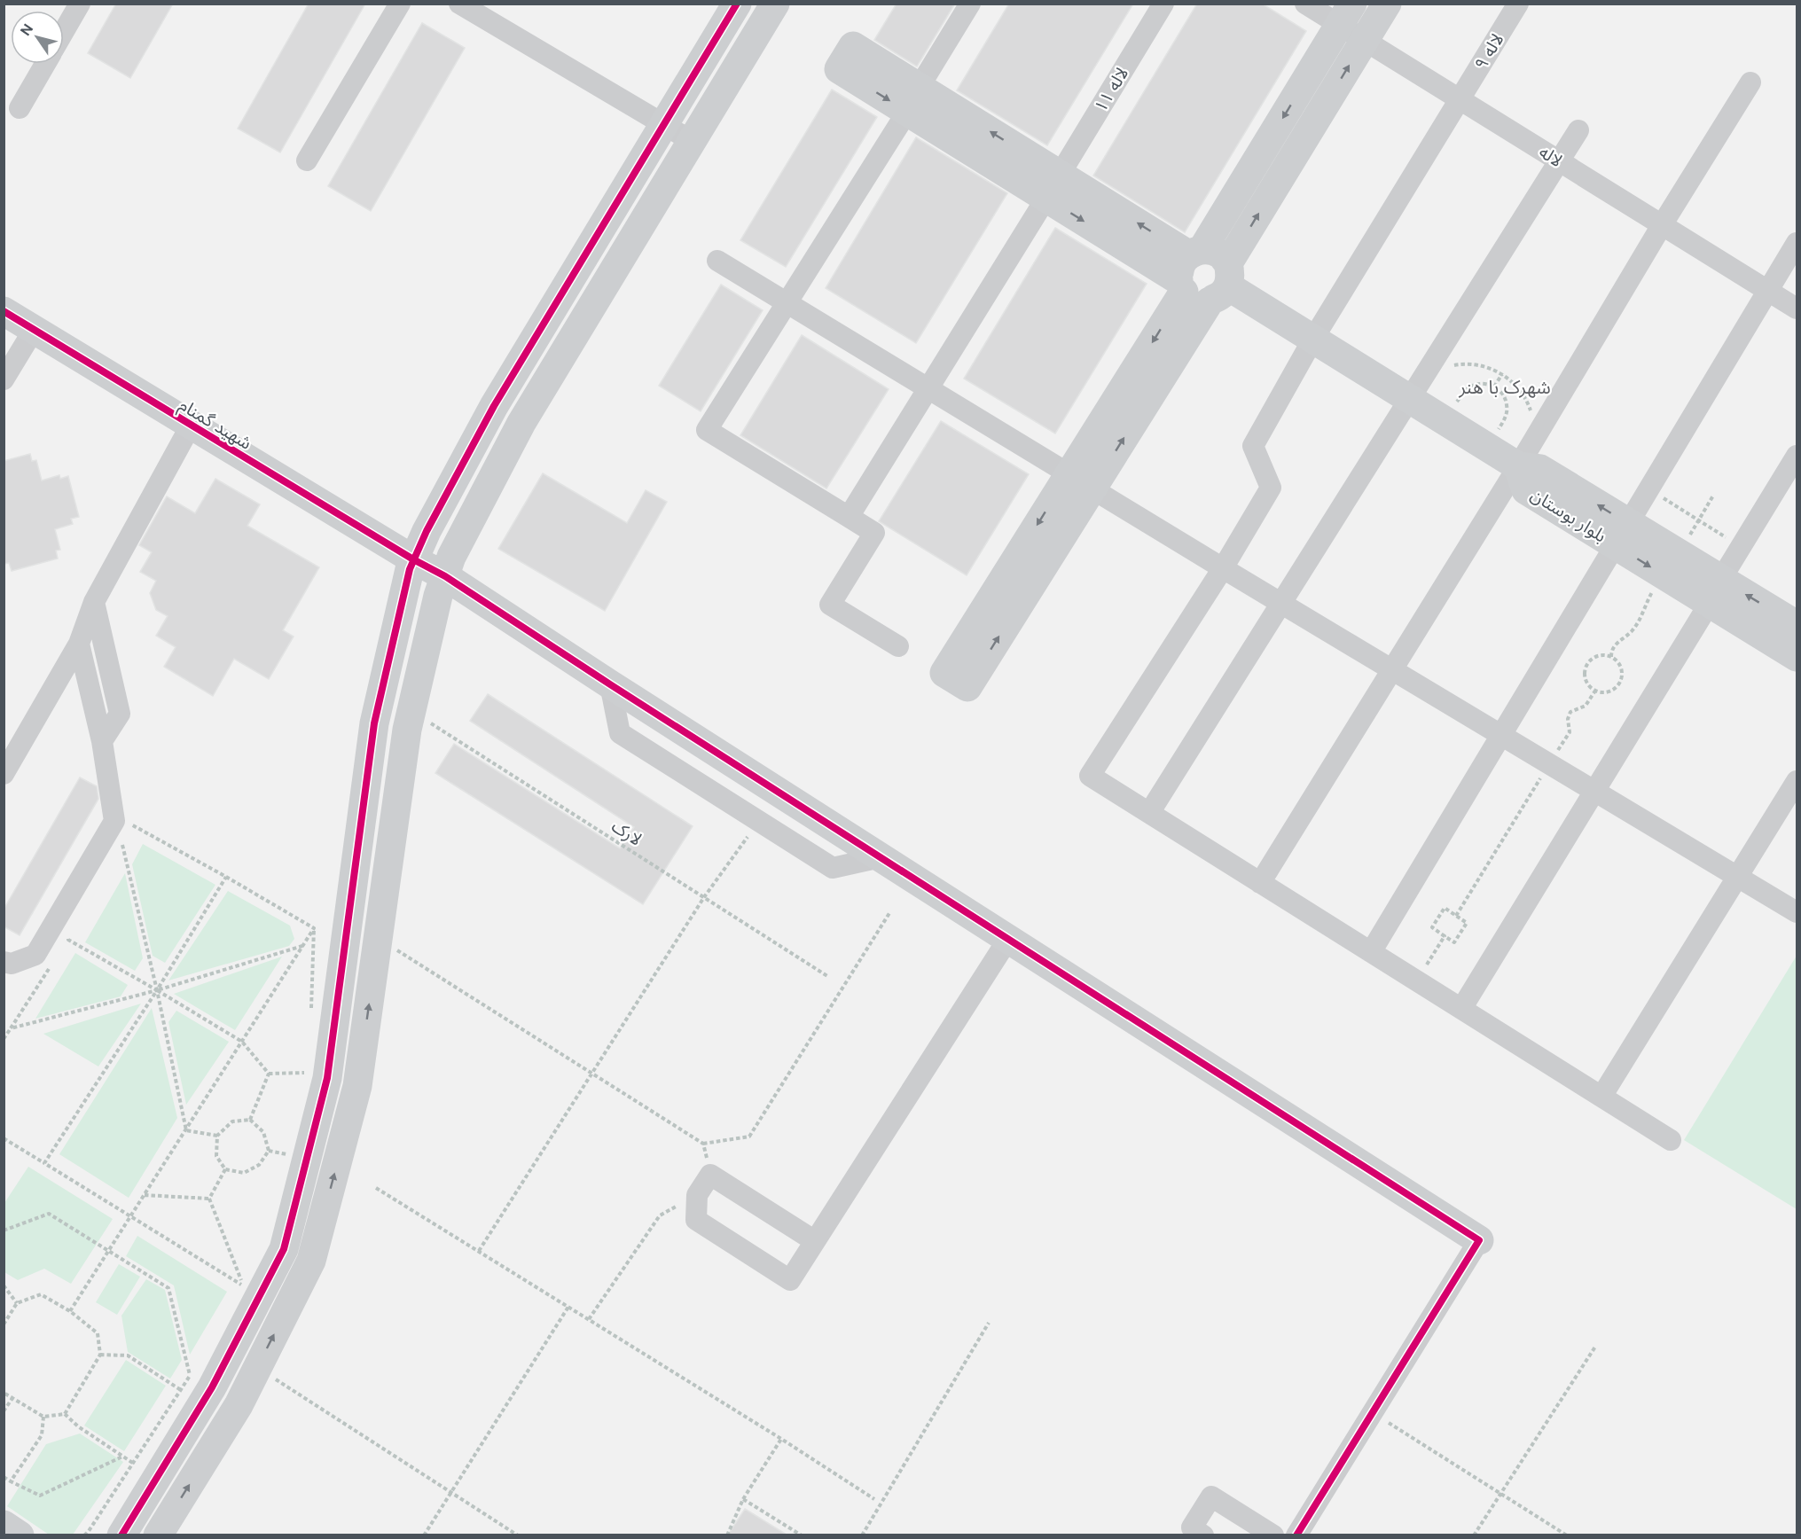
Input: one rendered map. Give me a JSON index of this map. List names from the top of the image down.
{
  "streets": {
    "street": [
      "لاله ۹",
      "لاله ۱۱",
      "لاله",
      "شهید گمنام",
      "بلوار بوستان"
    ],
    "path": ["لارک"]
  },
  "crossings": [
    ["لاله ۹", "لاله"]
  ],
  "districts": ["شهرک با هنر"],
  "north": "top left"
}
